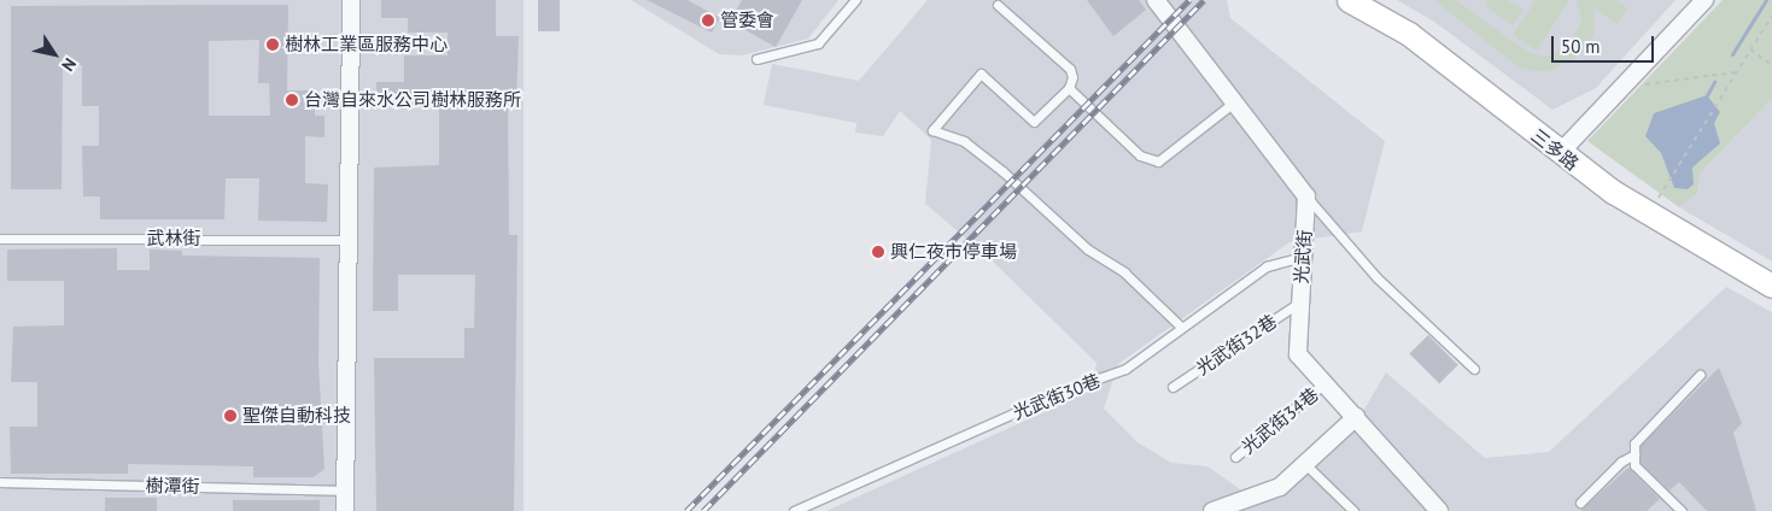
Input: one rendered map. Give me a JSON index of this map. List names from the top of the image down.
{
  "streets": {
    "street": ["三多路", "光武街"],
    "lane": [
      "武林街",
      "光武街32巷",
      "光武街30巷",
      "光武街34巷",
      "樹潭街"
    ]
  },
  "crossings": [
    ["光武街", "光武街32巷"],
    ["光武街", "光武街30巷"],
    ["光武街", "光武街34巷"]
  ],
  "places": [
    "管委會",
    "樹林工業區服務中心",
    "台灣自來水公司樹林服務所",
    "興仁夜市停車場",
    "聖傑自動科技"
  ],
  "scale_bar": "50 m",
  "north": "bottom right"
}
